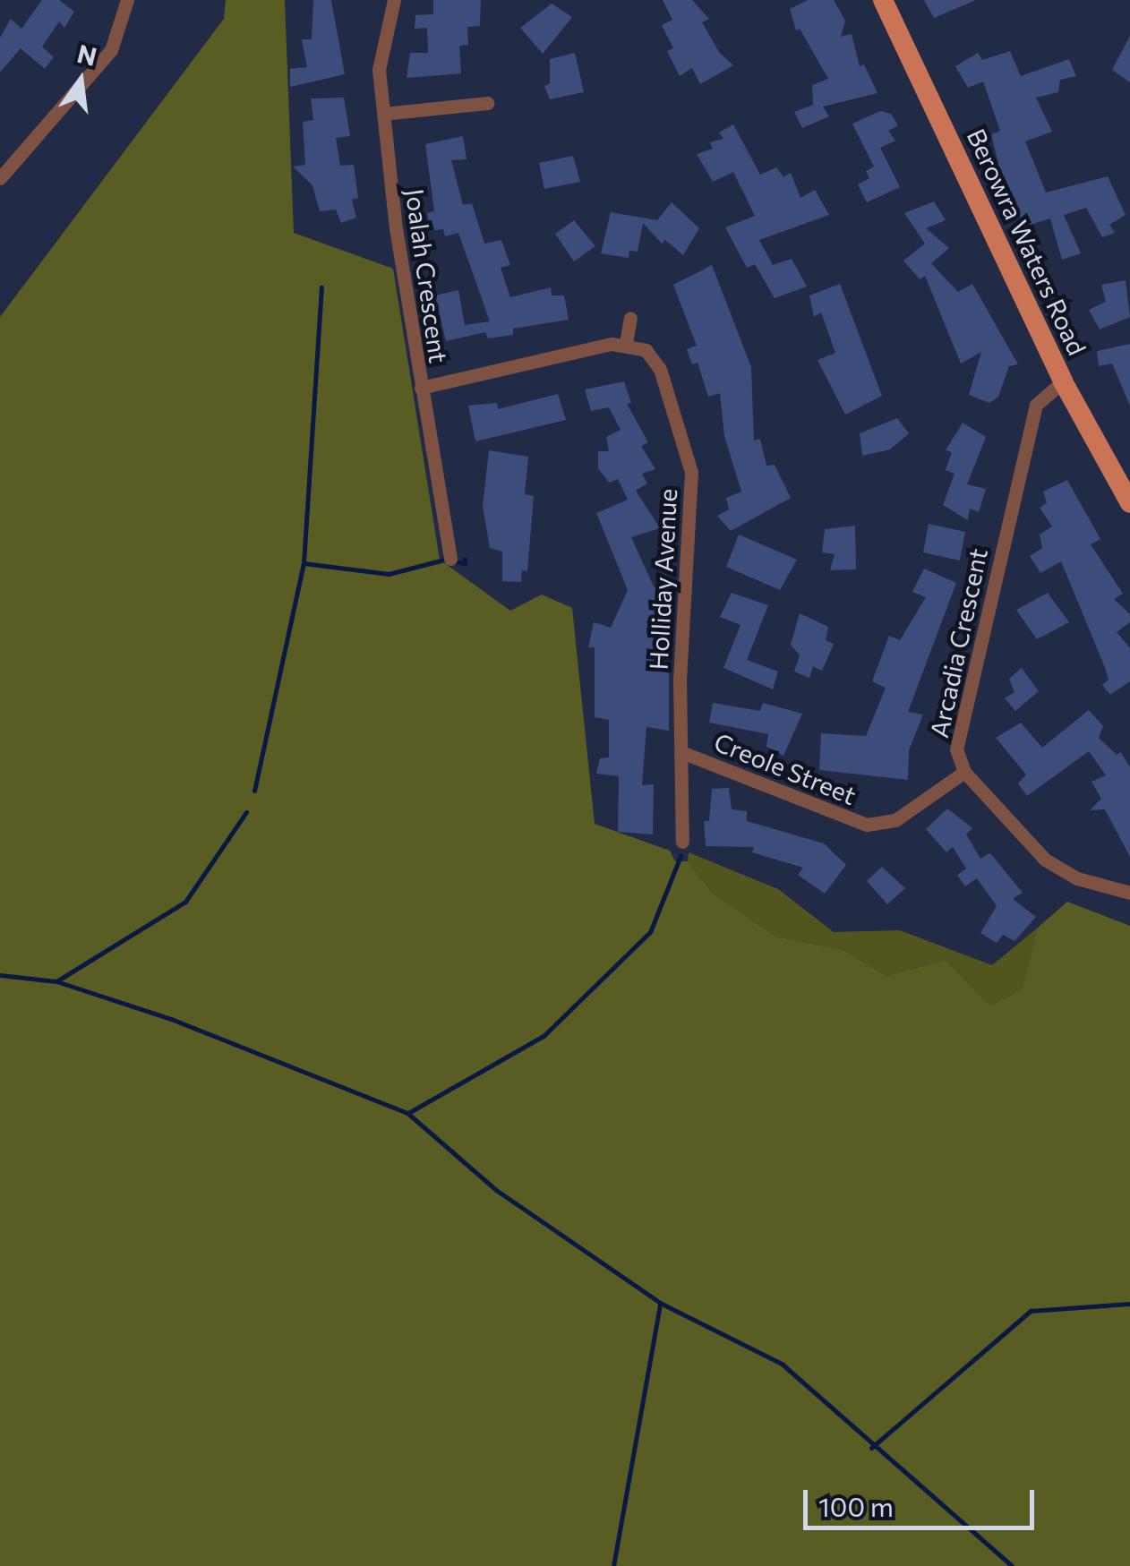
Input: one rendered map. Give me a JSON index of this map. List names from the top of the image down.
{
  "streets": {
    "main road": ["Berowra Waters Road"],
    "street": [
      "Joalah Crescent",
      "Holliday Avenue",
      "Arcadia Crescent",
      "Creole Street"
    ]
  },
  "crossings": [
    ["Berowra Waters Road", "Arcadia Crescent"],
    ["Holliday Avenue", "Creole Street"],
    ["Arcadia Crescent", "Creole Street"]
  ],
  "scale_bar": "100 m",
  "north": "top"
}
